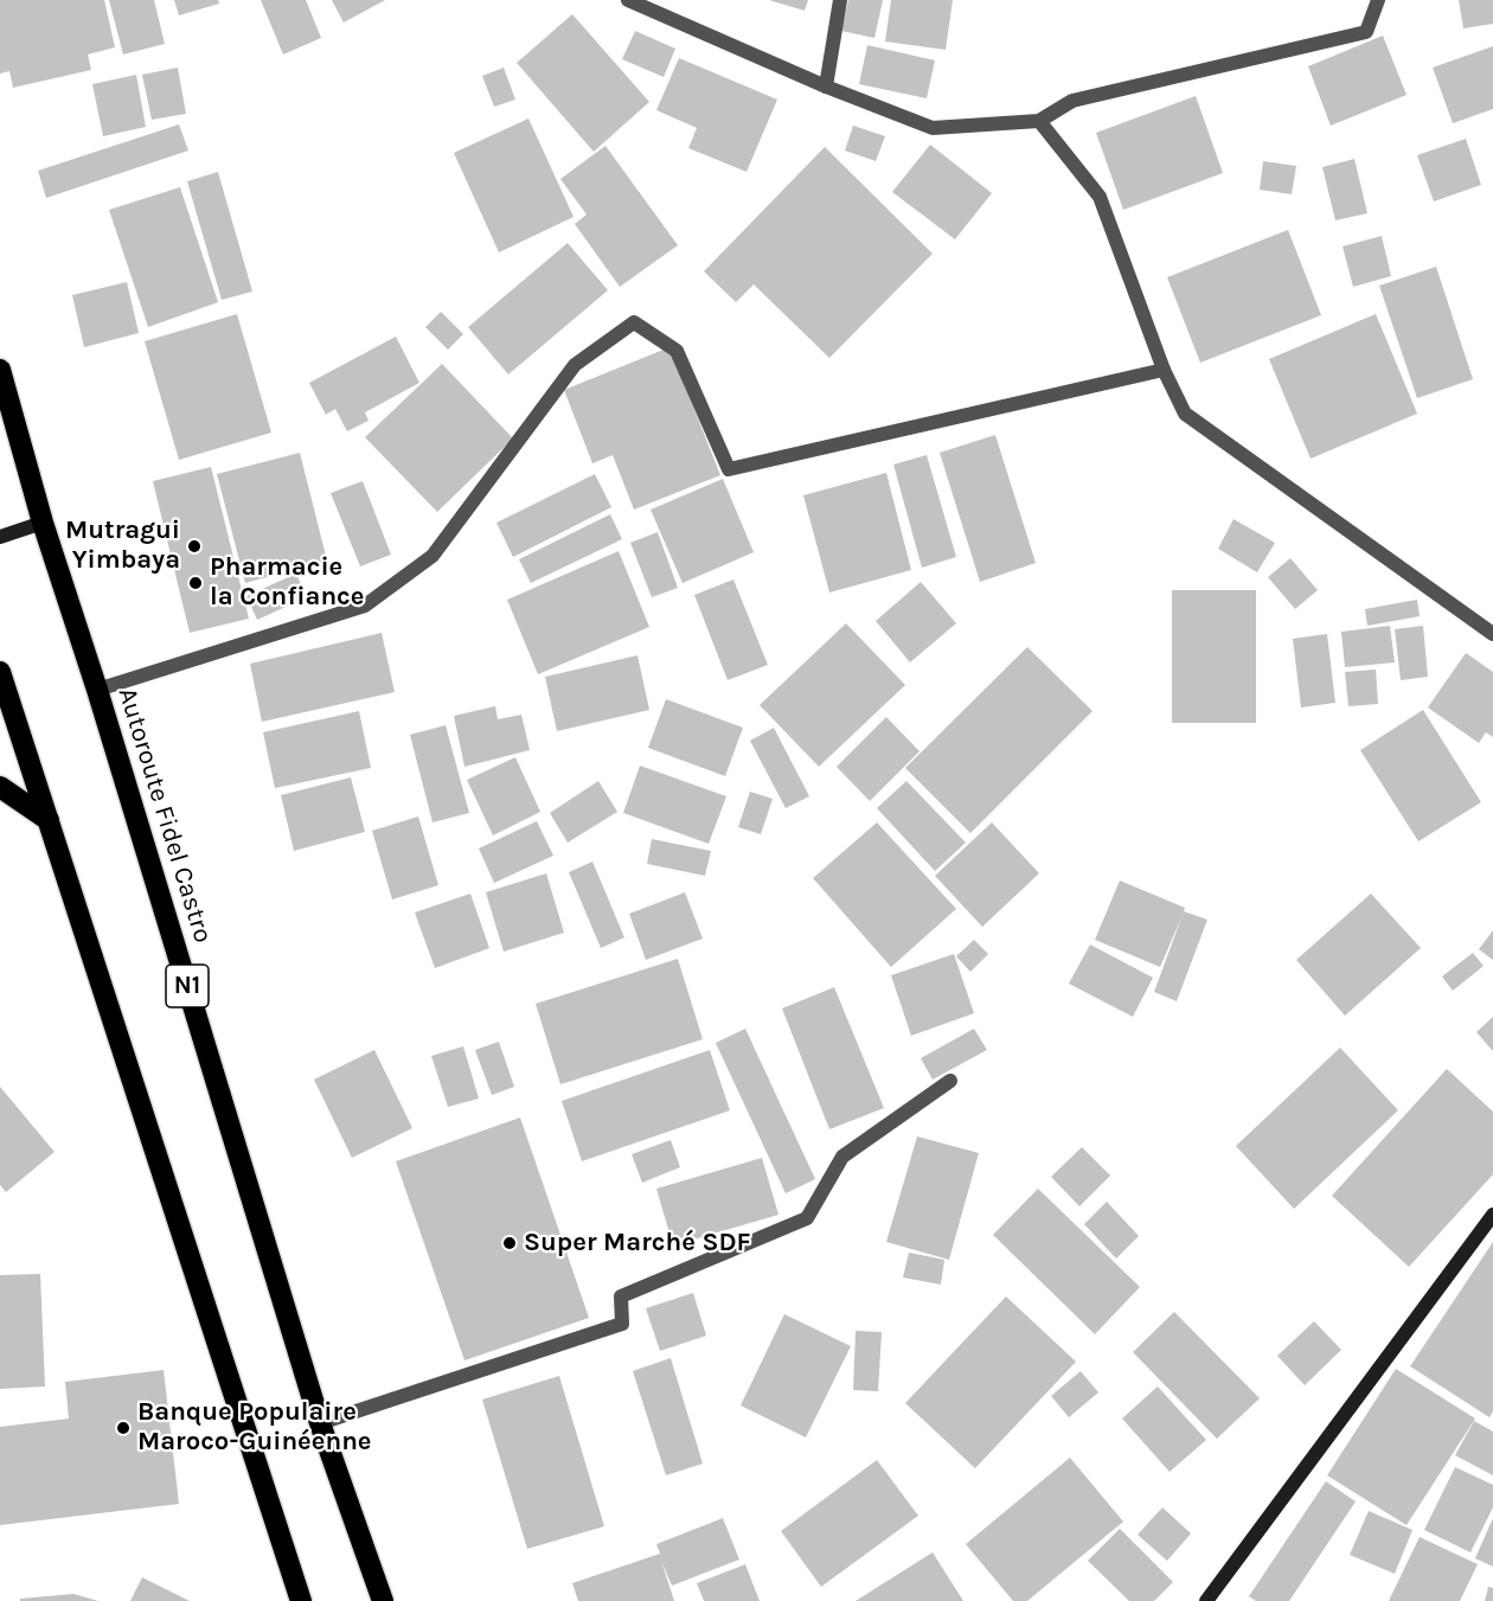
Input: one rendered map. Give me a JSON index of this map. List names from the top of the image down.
{
  "streets": {
    "highway": ["Autoroute Fidel Castro", "N1"]
  },
  "places": [
    "Mutragui Yimbaya",
    "Pharmacie la Confiance",
    "Super Marché SDF",
    "Banque Populaire Maroco-Guinéenne"
  ]
}
